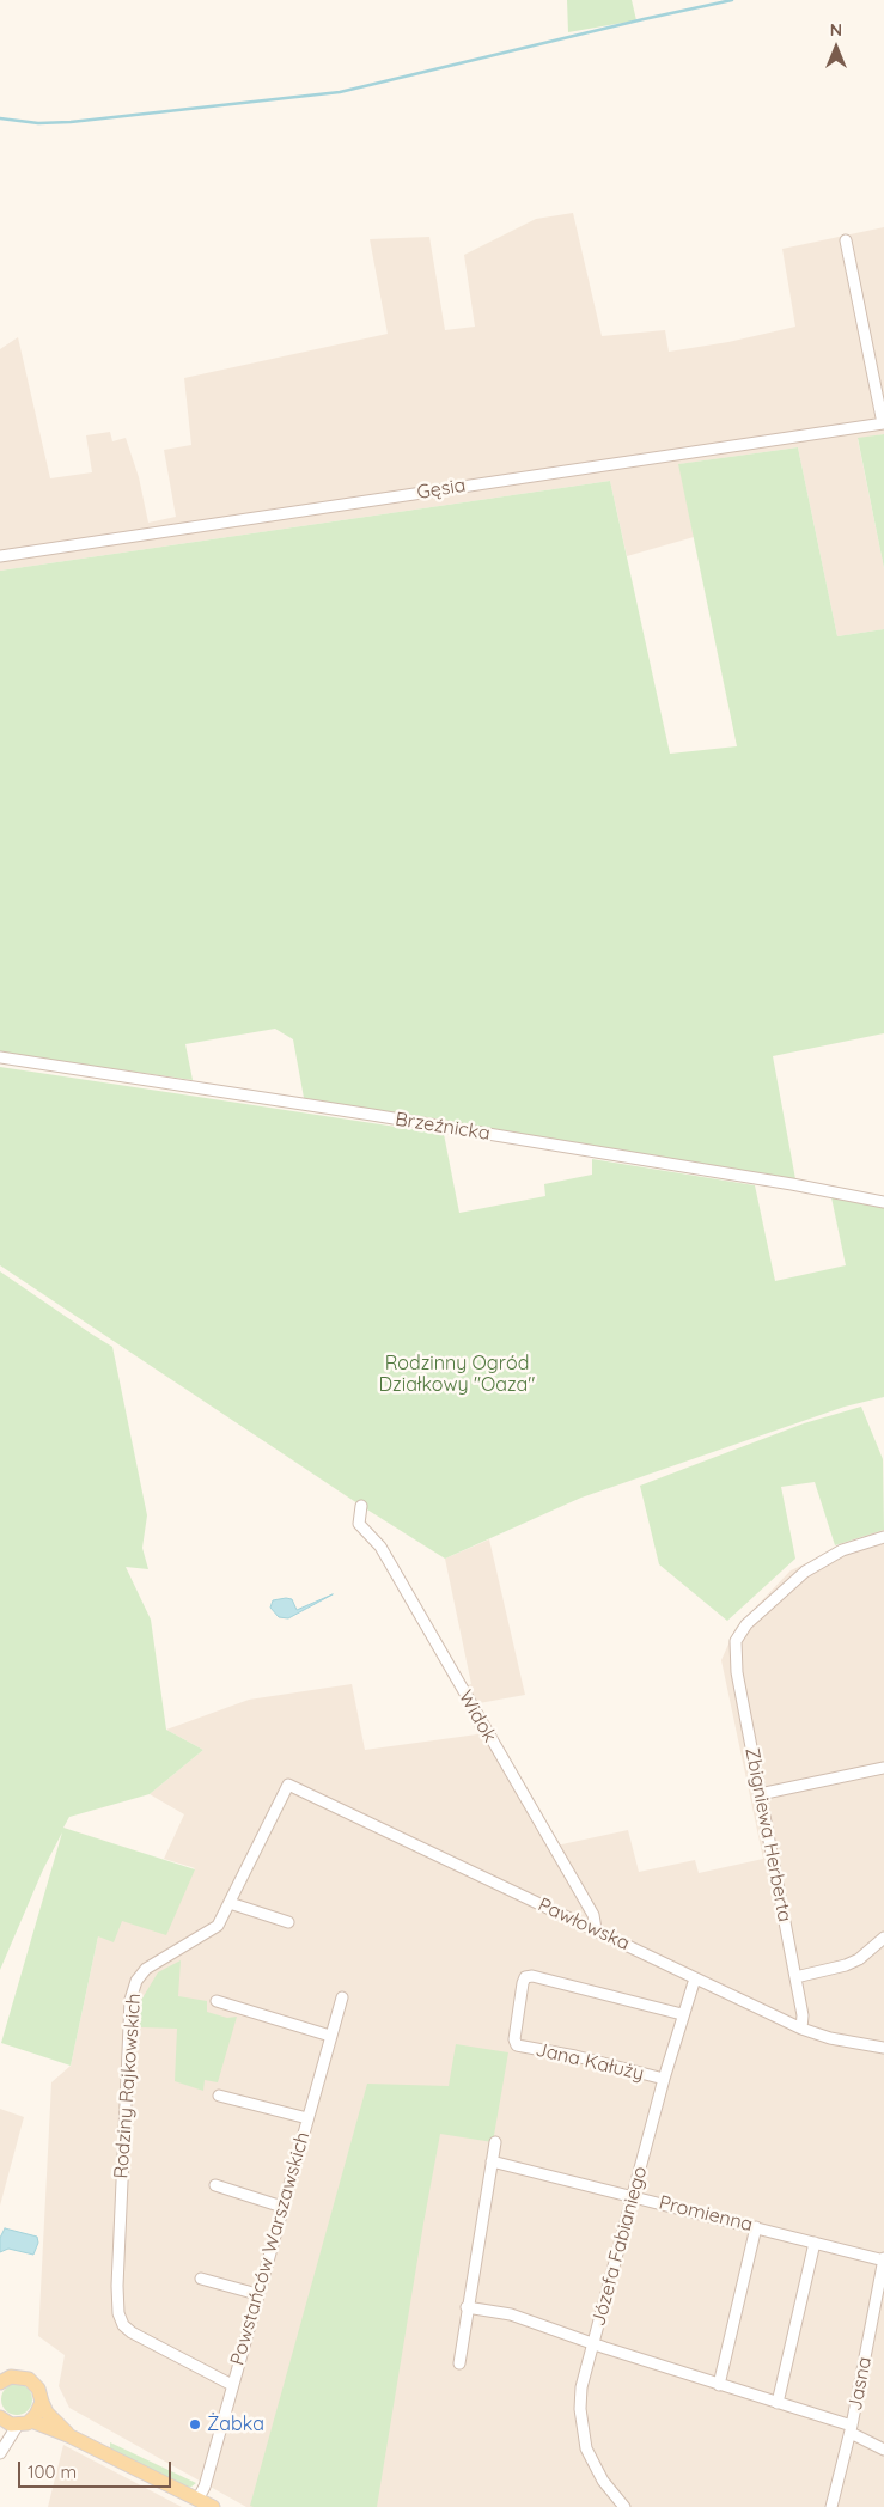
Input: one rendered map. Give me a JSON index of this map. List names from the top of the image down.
{
  "streets": {
    "street": [
      "Gęsia",
      "Brzeźnicka",
      "Widok",
      "Zbigniewa Herberta",
      "Pawłowska",
      "Jana Kałuży",
      "Rodziny Rajkowskich",
      "Promienna",
      "Józefa Fabianiego",
      "Powstańców Warszawskich",
      "Jasna"
    ]
  },
  "crossings": [
    ["Widok", "Pawłowska"],
    ["Zbigniewa Herberta", "Pawłowska"],
    ["Pawłowska", "Rodziny Rajkowskich"],
    ["Pawłowska", "Józefa Fabianiego"],
    ["Jana Kałuży", "Józefa Fabianiego"],
    ["Rodziny Rajkowskich", "Powstańców Warszawskich"],
    ["Promienna", "Józefa Fabianiego"],
    ["Promienna", "Jasna"]
  ],
  "parks": ["Rodzinny Ogród Działkowy \"Oaza\""],
  "places": ["Żabka"],
  "scale_bar": "100 m",
  "north": "top"
}
